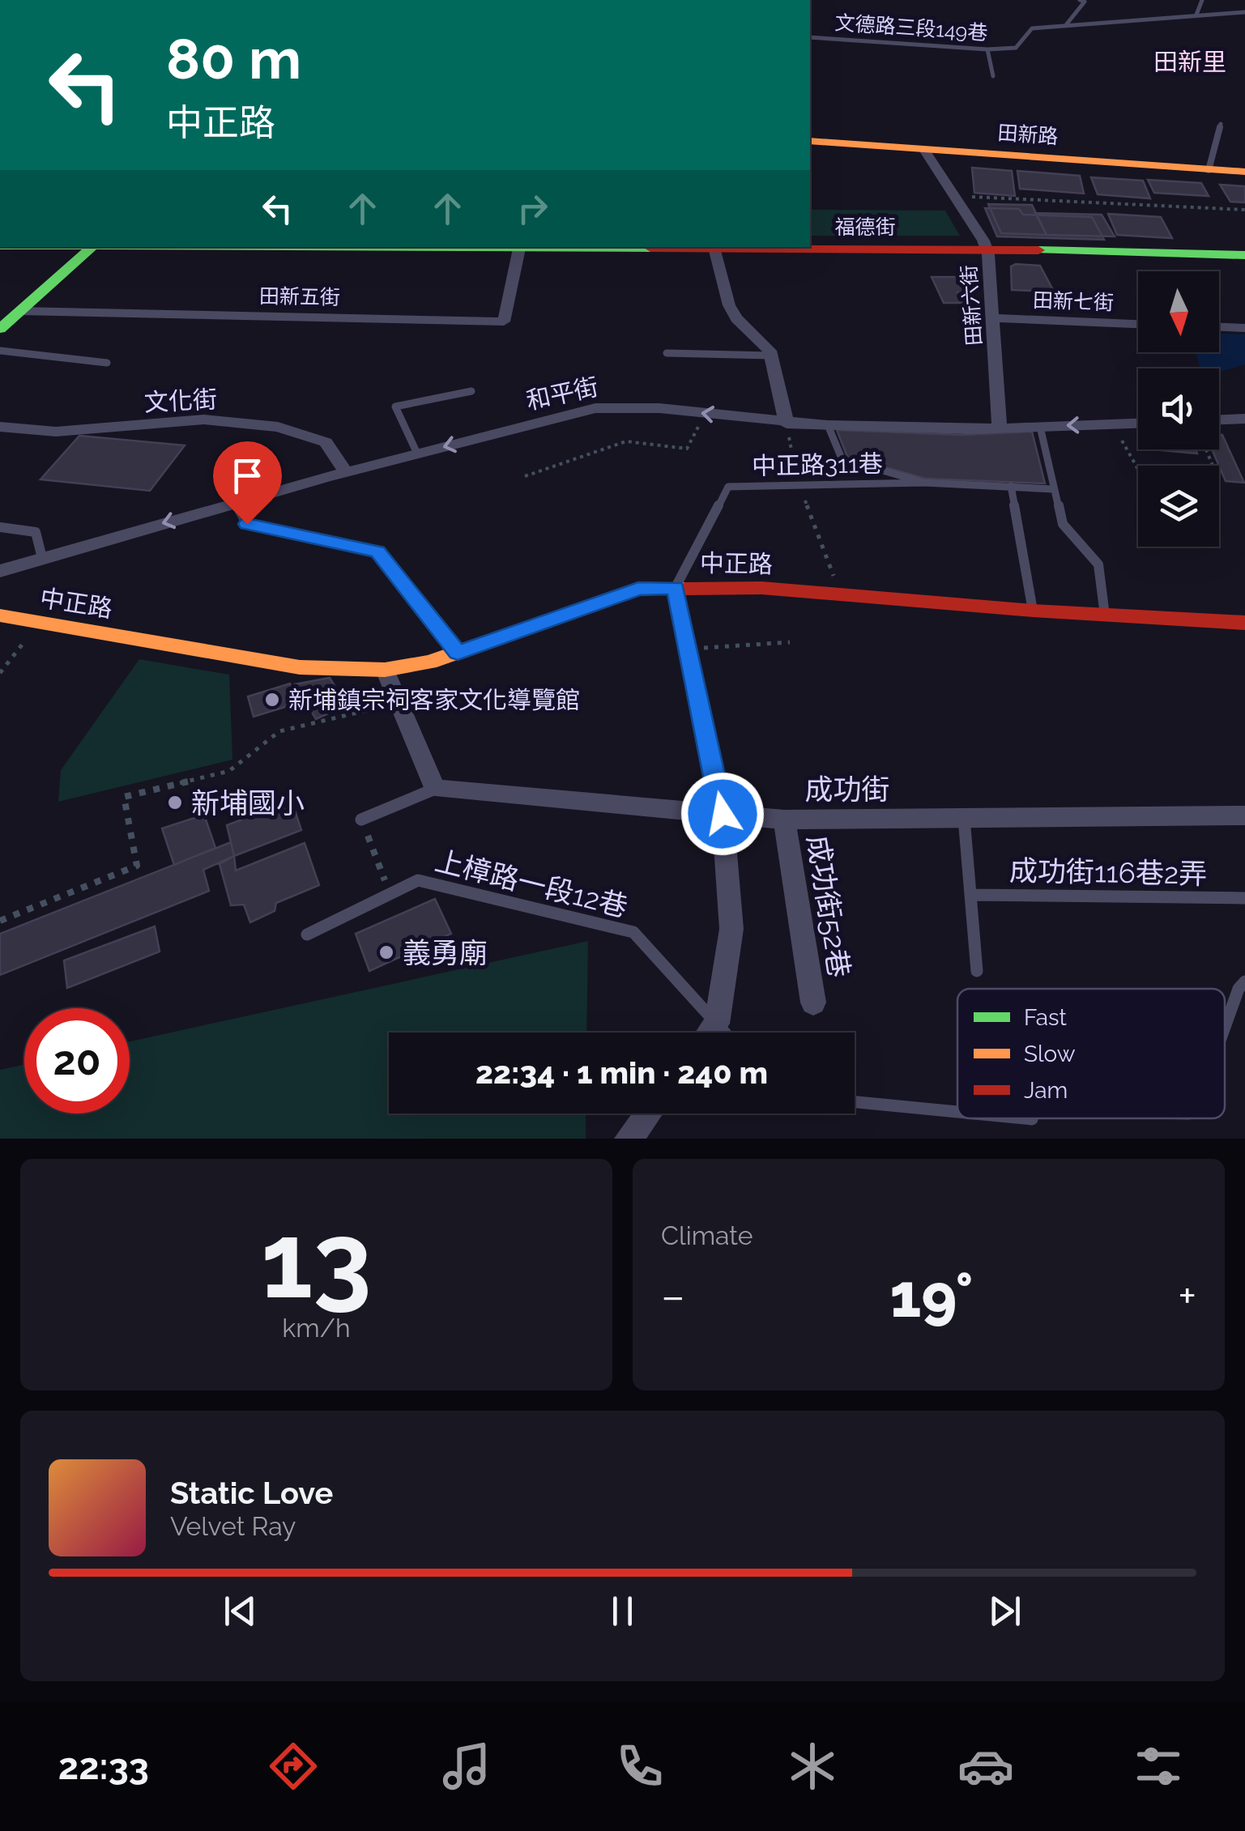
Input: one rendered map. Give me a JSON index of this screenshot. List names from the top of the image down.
{
  "streets": {
    "street": [
      "田新路",
      "福德街",
      "田新五街",
      "田新七街",
      "田新六街",
      "和平街",
      "文化街",
      "中正路",
      "成功街",
      "成功街52巷"
    ],
    "lane": [
      "文德路三段149巷",
      "中正路311巷",
      "成功街116巷2弄",
      "上樟路一段12巷"
    ]
  },
  "crossings": [
    ["田新路", "田新六街"],
    ["福德街", "田新五街"],
    ["福德街", "田新六街"],
    ["田新七街", "田新六街"],
    ["田新六街", "和平街"],
    ["和平街", "文化街"],
    ["中正路311巷", "中正路"],
    ["成功街", "成功街52巷"]
  ],
  "one_way": ["和平街"],
  "districts": ["田新里"],
  "places": ["新埔鎮宗祠客家文化導覽館", "新埔國小", "義勇廟"],
  "legend": ["Fast", "Slow", "Jam"],
  "north": "bottom",
  "page": {
    "turn": ["80 m", "中正路"],
    "limit": "20",
    "trip": "22:34 · 1 min · 240 m",
    "tile": [
      ["13", "km/h"],
      "Climate"
    ],
    "heat": ["−", "19°", "+"],
    "song": ["Static Love", "Velvet Ray"],
    "tabs": "22:33"
  }
}
